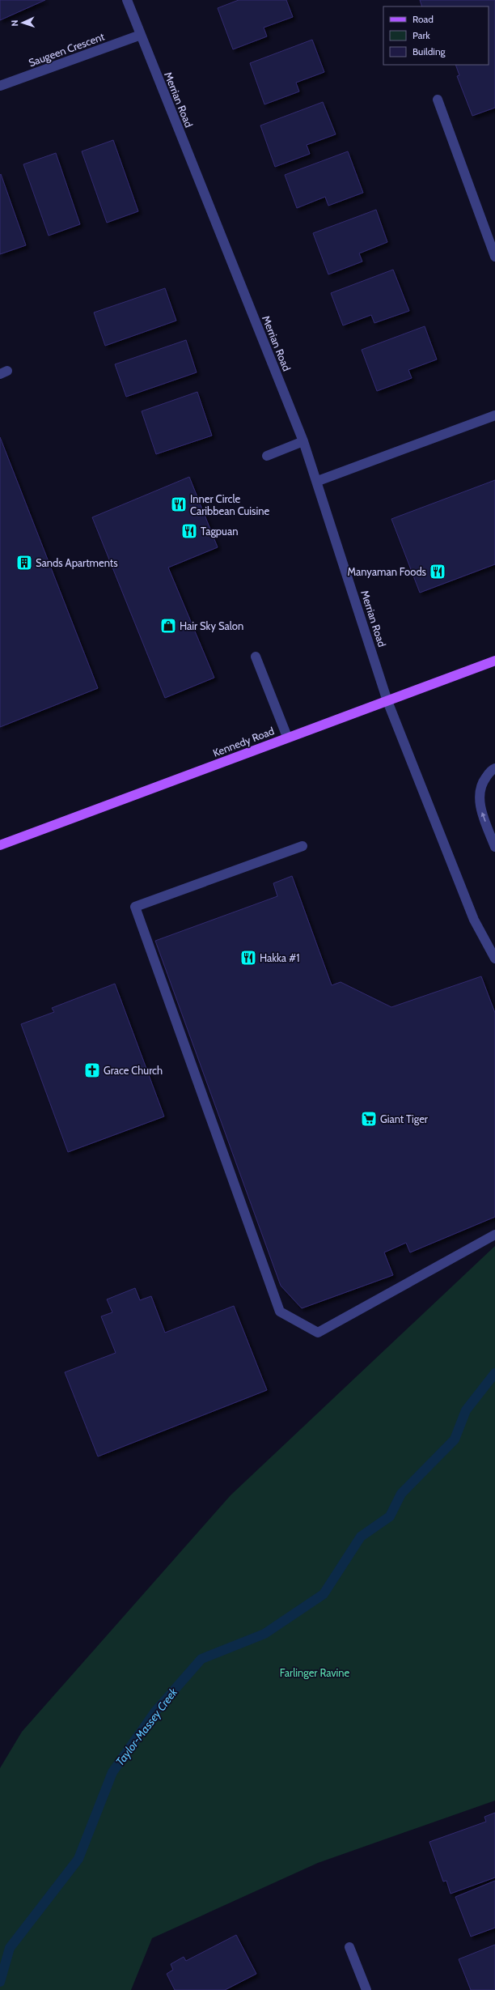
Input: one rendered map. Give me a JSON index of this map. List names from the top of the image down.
{
  "streets": {
    "main road": ["Kennedy Road"],
    "street": ["Saugeen Crescent", "Merrian Road"]
  },
  "crossings": [
    ["Saugeen Crescent", "Merrian Road"],
    ["Merrian Road", "Kennedy Road"]
  ],
  "water": ["Taylor-Massey Creek"],
  "parks": ["Farlinger Ravine"],
  "places": {
    "restaurant": [
      "Inner Circle Caribbean Cuisine",
      "Tagpuan",
      "Manyaman Foods",
      "Hakka #1"
    ],
    "building": ["Sands Apartments"],
    "shop": ["Hair Sky Salon"],
    "church": ["Grace Church"],
    "supermarket": ["Giant Tiger"]
  },
  "legend": ["Road", "Park", "Building"],
  "north": "left"
}
